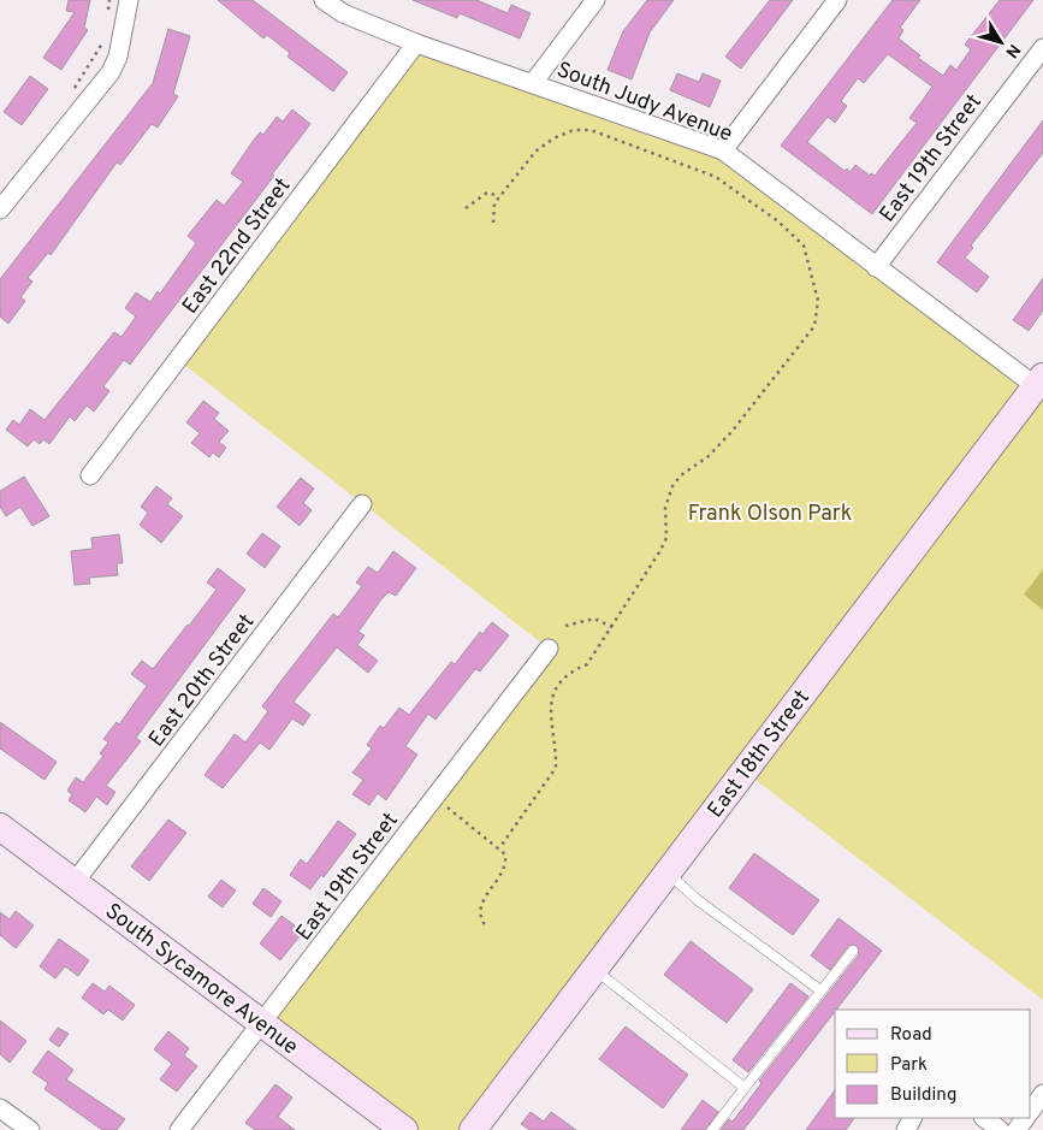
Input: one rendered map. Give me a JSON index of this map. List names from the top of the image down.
{
  "streets": {
    "street": [
      "South Judy Avenue",
      "East 19th Street",
      "East 22nd Street",
      "East 20th Street",
      "East 18th Street",
      "South Sycamore Avenue"
    ]
  },
  "crossings": [
    ["South Judy Avenue", "East 19th Street"],
    ["South Judy Avenue", "East 22nd Street"],
    ["South Judy Avenue", "East 18th Street"],
    ["East 19th Street", "South Sycamore Avenue"],
    ["East 20th Street", "South Sycamore Avenue"]
  ],
  "parks": ["Frank Olson Park"],
  "legend": ["Road", "Park", "Building"],
  "north": "bottom right"
}
